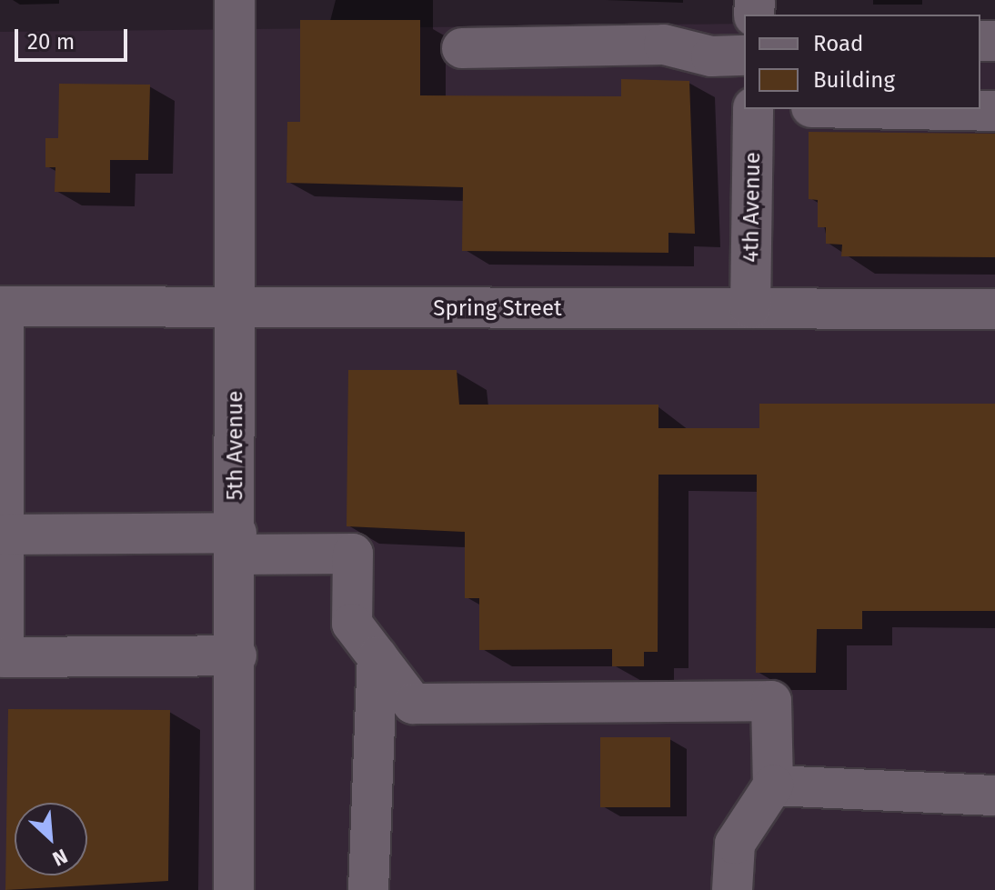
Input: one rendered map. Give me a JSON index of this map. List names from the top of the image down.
{
  "streets": {
    "street": ["4th Avenue", "Spring Street", "5th Avenue"]
  },
  "crossings": [
    ["4th Avenue", "Spring Street"],
    ["Spring Street", "5th Avenue"]
  ],
  "legend": ["Road", "Building"],
  "scale_bar": "20 m",
  "north": "bottom right"
}
